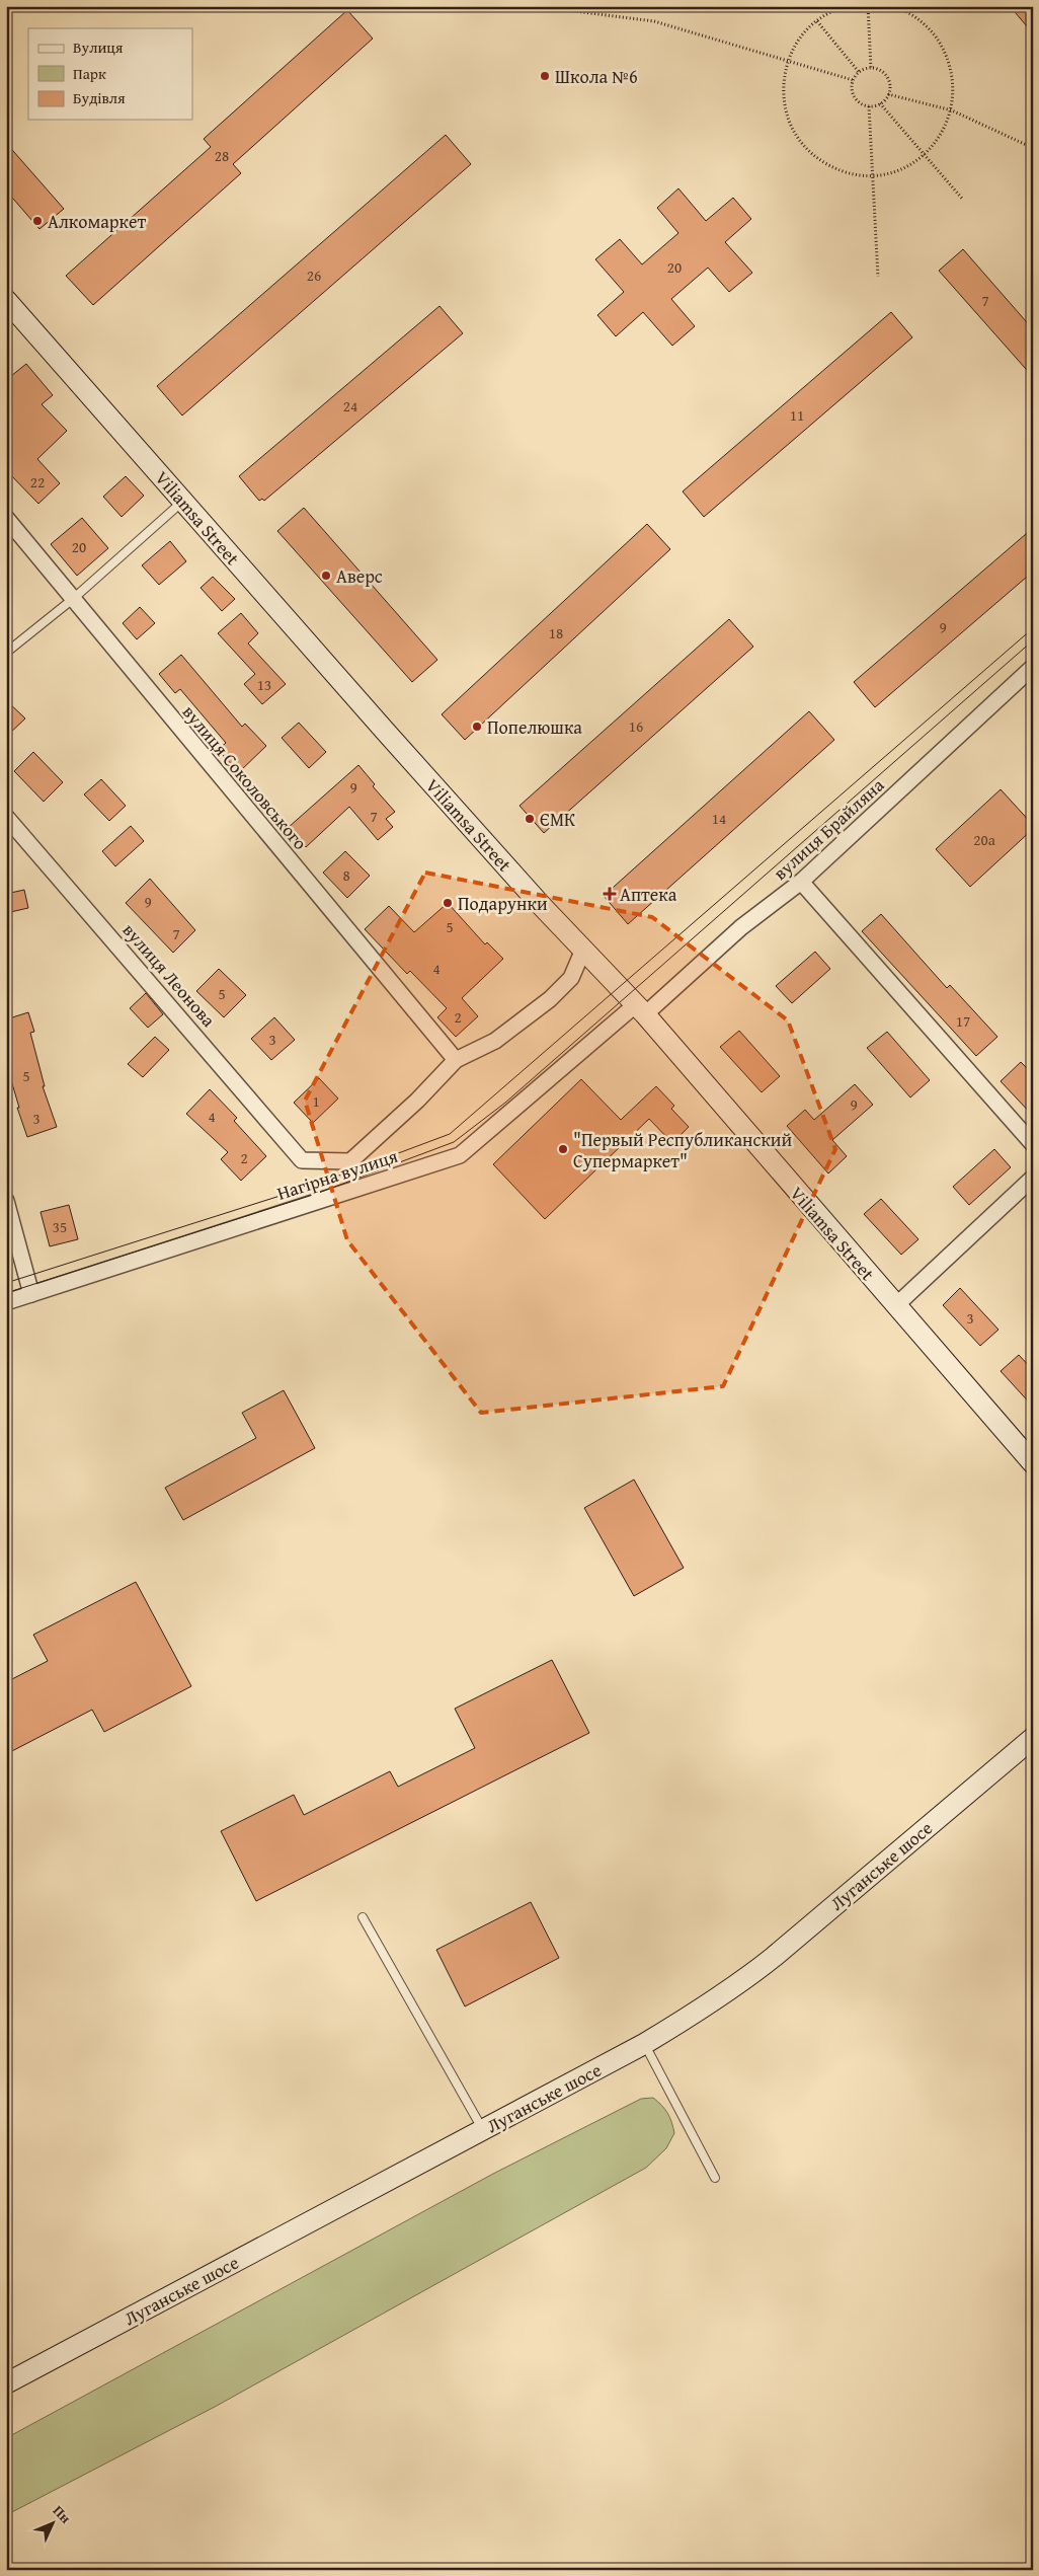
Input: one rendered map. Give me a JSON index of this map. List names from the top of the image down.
{
  "streets": {
    "street": [
      "Viliamsa Street",
      "вулиця Соколовського",
      "вулиця Брайляна",
      "вулиця Леонова",
      "Нагірна вулиця",
      "Луганське шосе"
    ]
  },
  "crossings": [
    ["Viliamsa Street", "вулиця Брайляна"],
    ["Viliamsa Street", "Нагірна вулиця"],
    ["вулиця Соколовського", "вулиця Леонова"],
    ["вулиця Брайляна", "Нагірна вулиця"]
  ],
  "places": {
    "other": [
      "Школа №6",
      "Алкомаркет",
      "Аверс",
      "Попелюшка",
      "ЄМК",
      "Подарунки",
      "\"Первый Республиканский Супермаркет\""
    ],
    "health": ["Аптека"]
  },
  "house_numbers": [
    "28",
    "20",
    "26",
    "7",
    "24",
    "11",
    "22",
    "20",
    "9",
    "18",
    "13",
    "16",
    "9",
    "7",
    "14",
    "20а",
    "8",
    "9",
    "5",
    "7",
    "4",
    "5",
    "2",
    "17",
    "3",
    "5",
    "1",
    "9",
    "4",
    "3",
    "2",
    "35",
    "3"
  ],
  "legend": ["Вулиця", "Парк", "Будівля"],
  "north": "top right"
}
